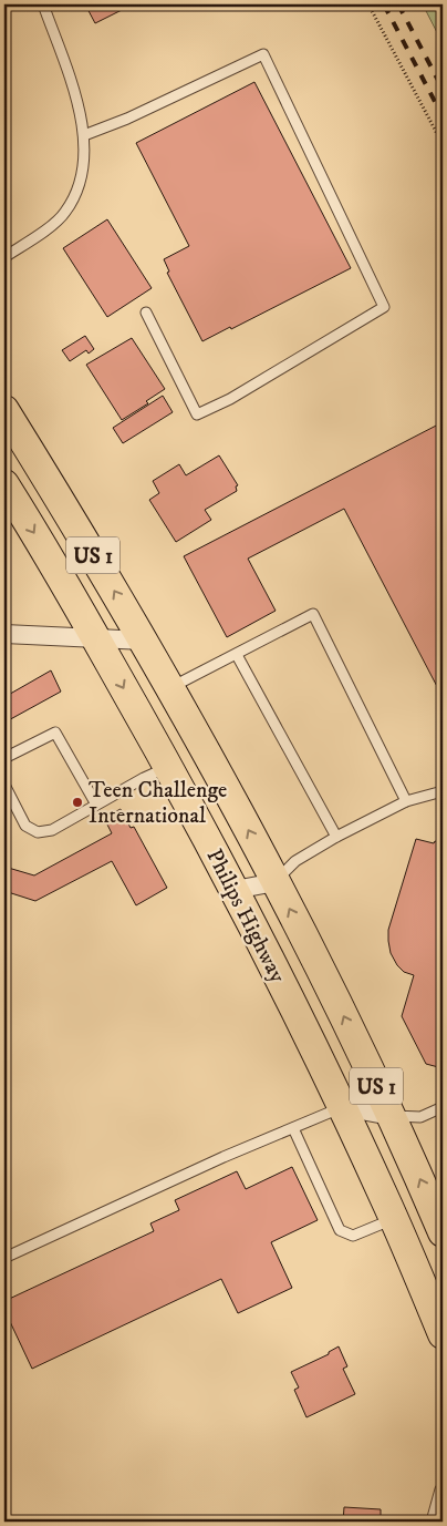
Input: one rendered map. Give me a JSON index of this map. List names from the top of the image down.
{
  "streets": {
    "main road": ["US 1", "Philips Highway"]
  },
  "places": ["Teen Challenge International"]
}
